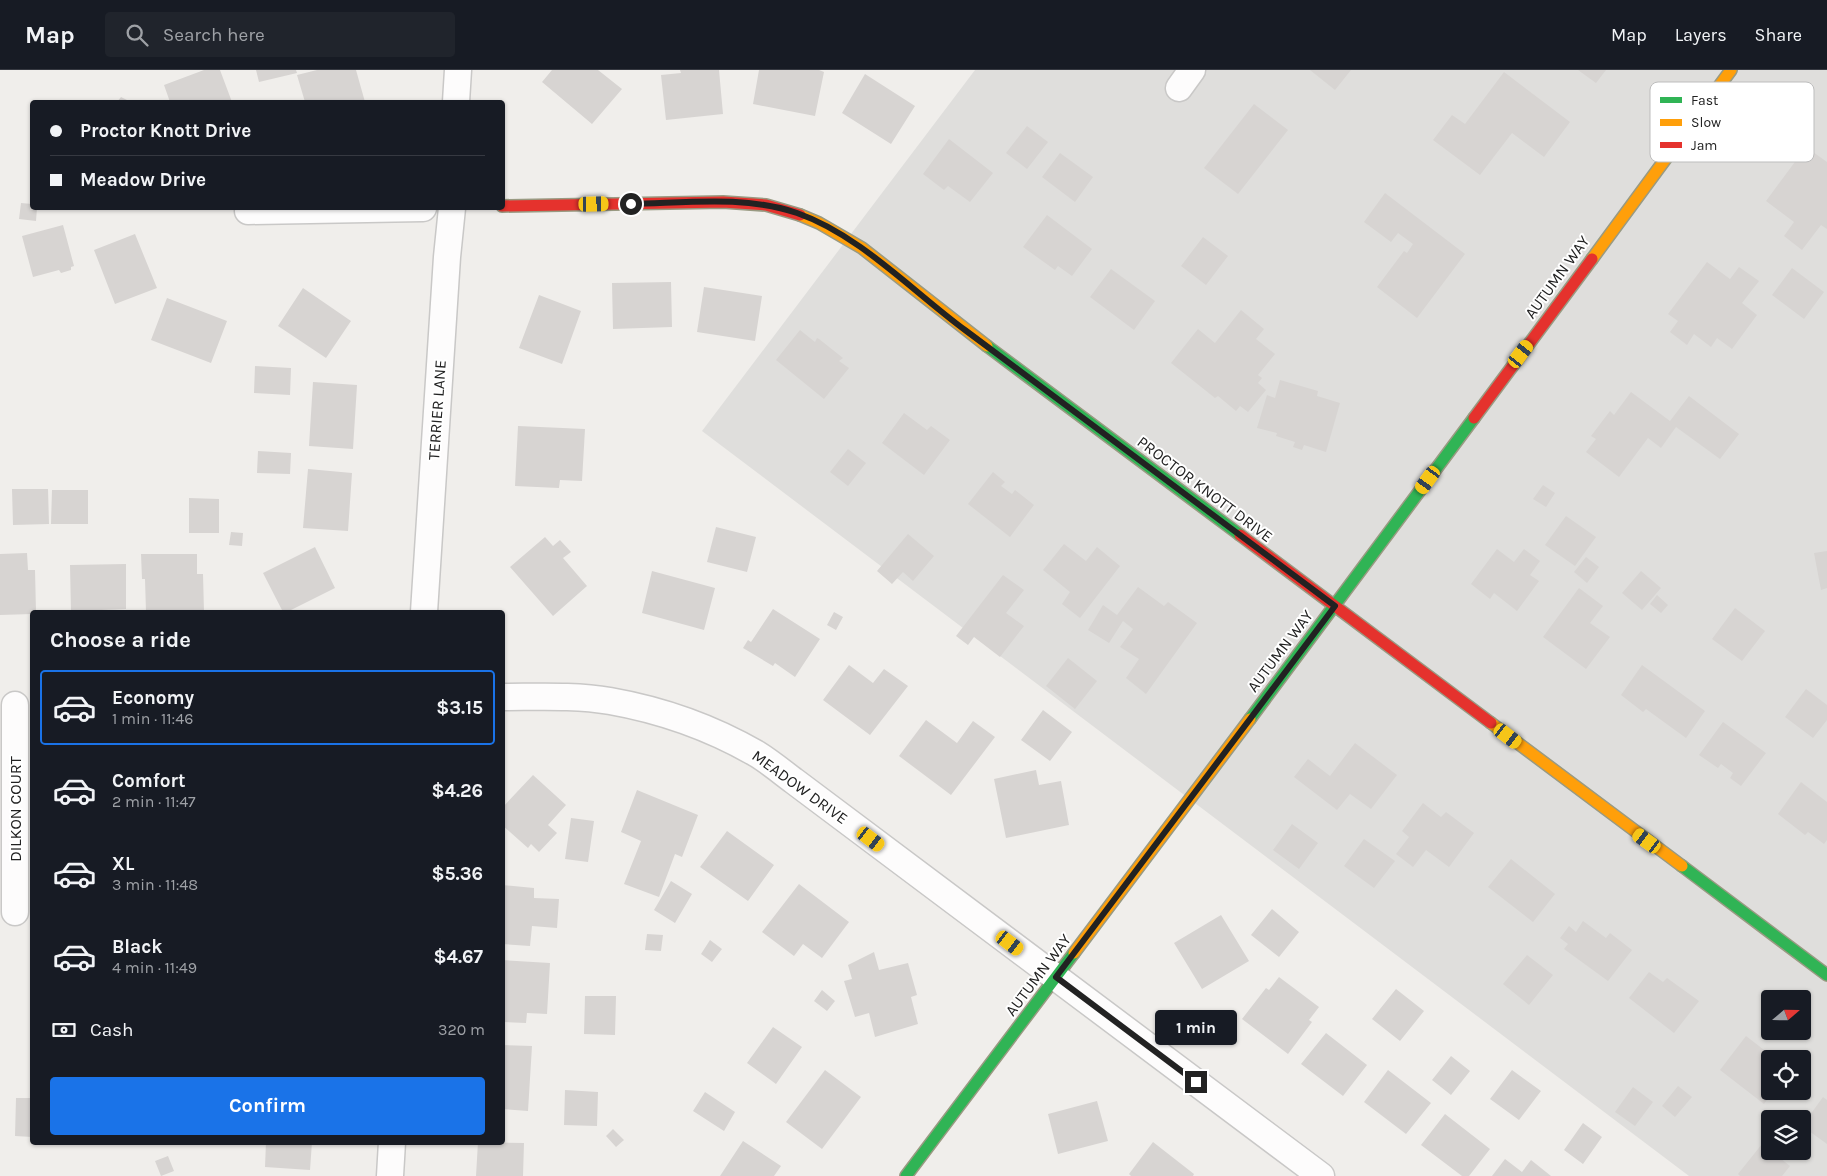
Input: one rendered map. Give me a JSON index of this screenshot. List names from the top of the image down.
{
  "streets": {
    "street": [
      "AUTUMN WAY",
      "TERRIER LANE",
      "PROCTOR KNOTT DRIVE",
      "MEADOW DRIVE",
      "DILKON COURT"
    ]
  },
  "crossings": [
    ["AUTUMN WAY", "PROCTOR KNOTT DRIVE"],
    ["AUTUMN WAY", "MEADOW DRIVE"]
  ],
  "legend": ["Fast", "Slow", "Jam"],
  "north": "right",
  "page": {
    "header": "Map",
    "search": "Search here",
    "nav": ["Map", "Layers", "Share"],
    "banner": ["Proctor Knott Drive", "Meadow Drive"],
    "heading": "Choose a ride",
    "list": [
      {
        "name": "Economy",
        "note": "1 min · 11:46",
        "value": "$3.15"
      },
      {
        "name": "Comfort",
        "note": "2 min · 11:47",
        "value": "$4.26"
      },
      {
        "name": "XL",
        "note": "3 min · 11:48",
        "value": "$5.36"
      },
      {
        "name": "Black",
        "note": "4 min · 11:49",
        "value": "$4.67"
      }
    ],
    "pay": ["Cash", "320 m"],
    "bubble": "1 min",
    "buttons": "Confirm"
  }
}
